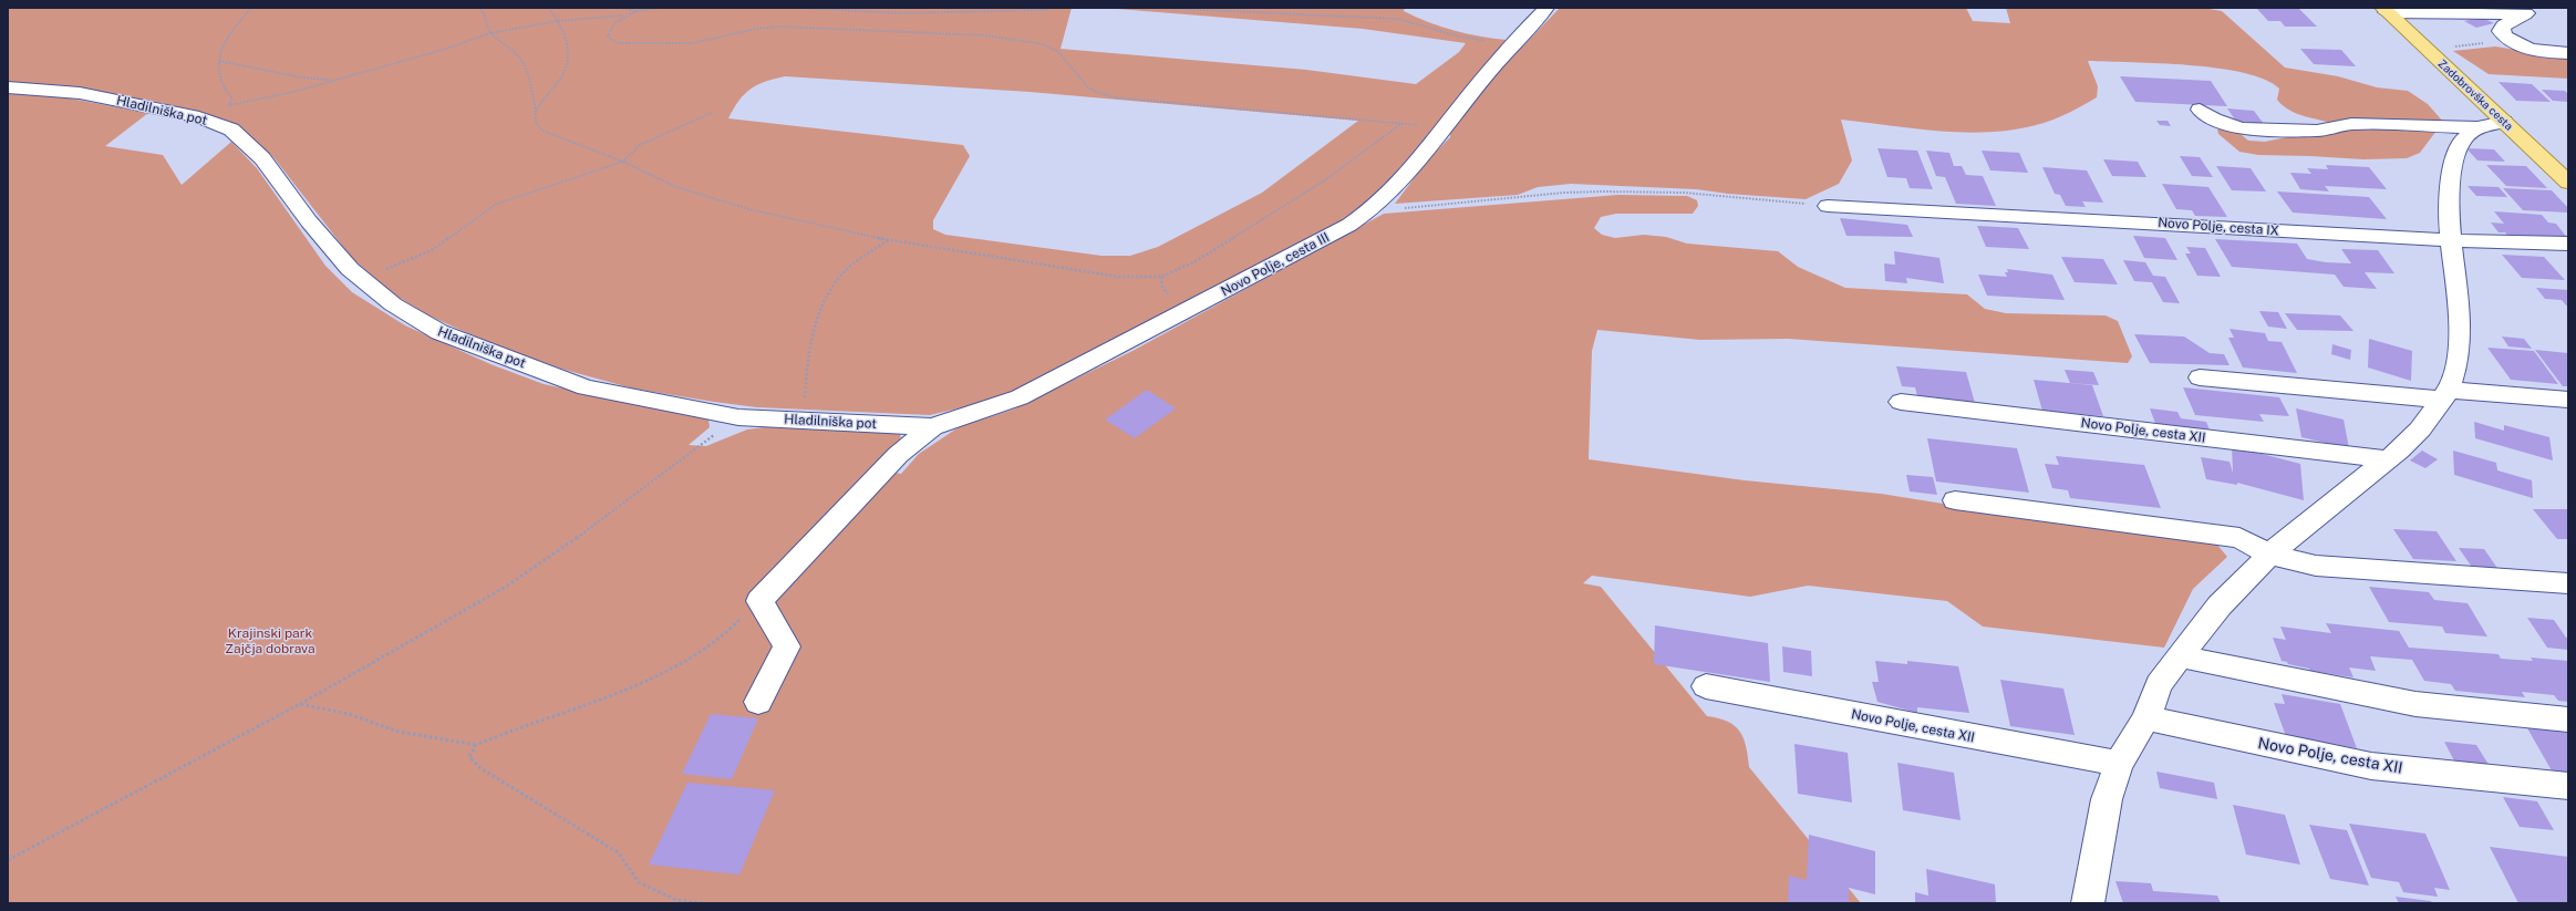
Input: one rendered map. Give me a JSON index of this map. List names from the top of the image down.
{
  "streets": {
    "main road": ["Zadobrovška cesta"],
    "street": [
      "Hladilniška pot",
      "Novo Polje, cesta IX",
      "Novo Polje, cesta III",
      "Novo Polje, cesta XII"
    ]
  },
  "crossings": [
    ["Hladilniška pot", "Novo Polje, cesta III"]
  ],
  "parks": ["Krajinski park Zajčja dobrava"]
}
